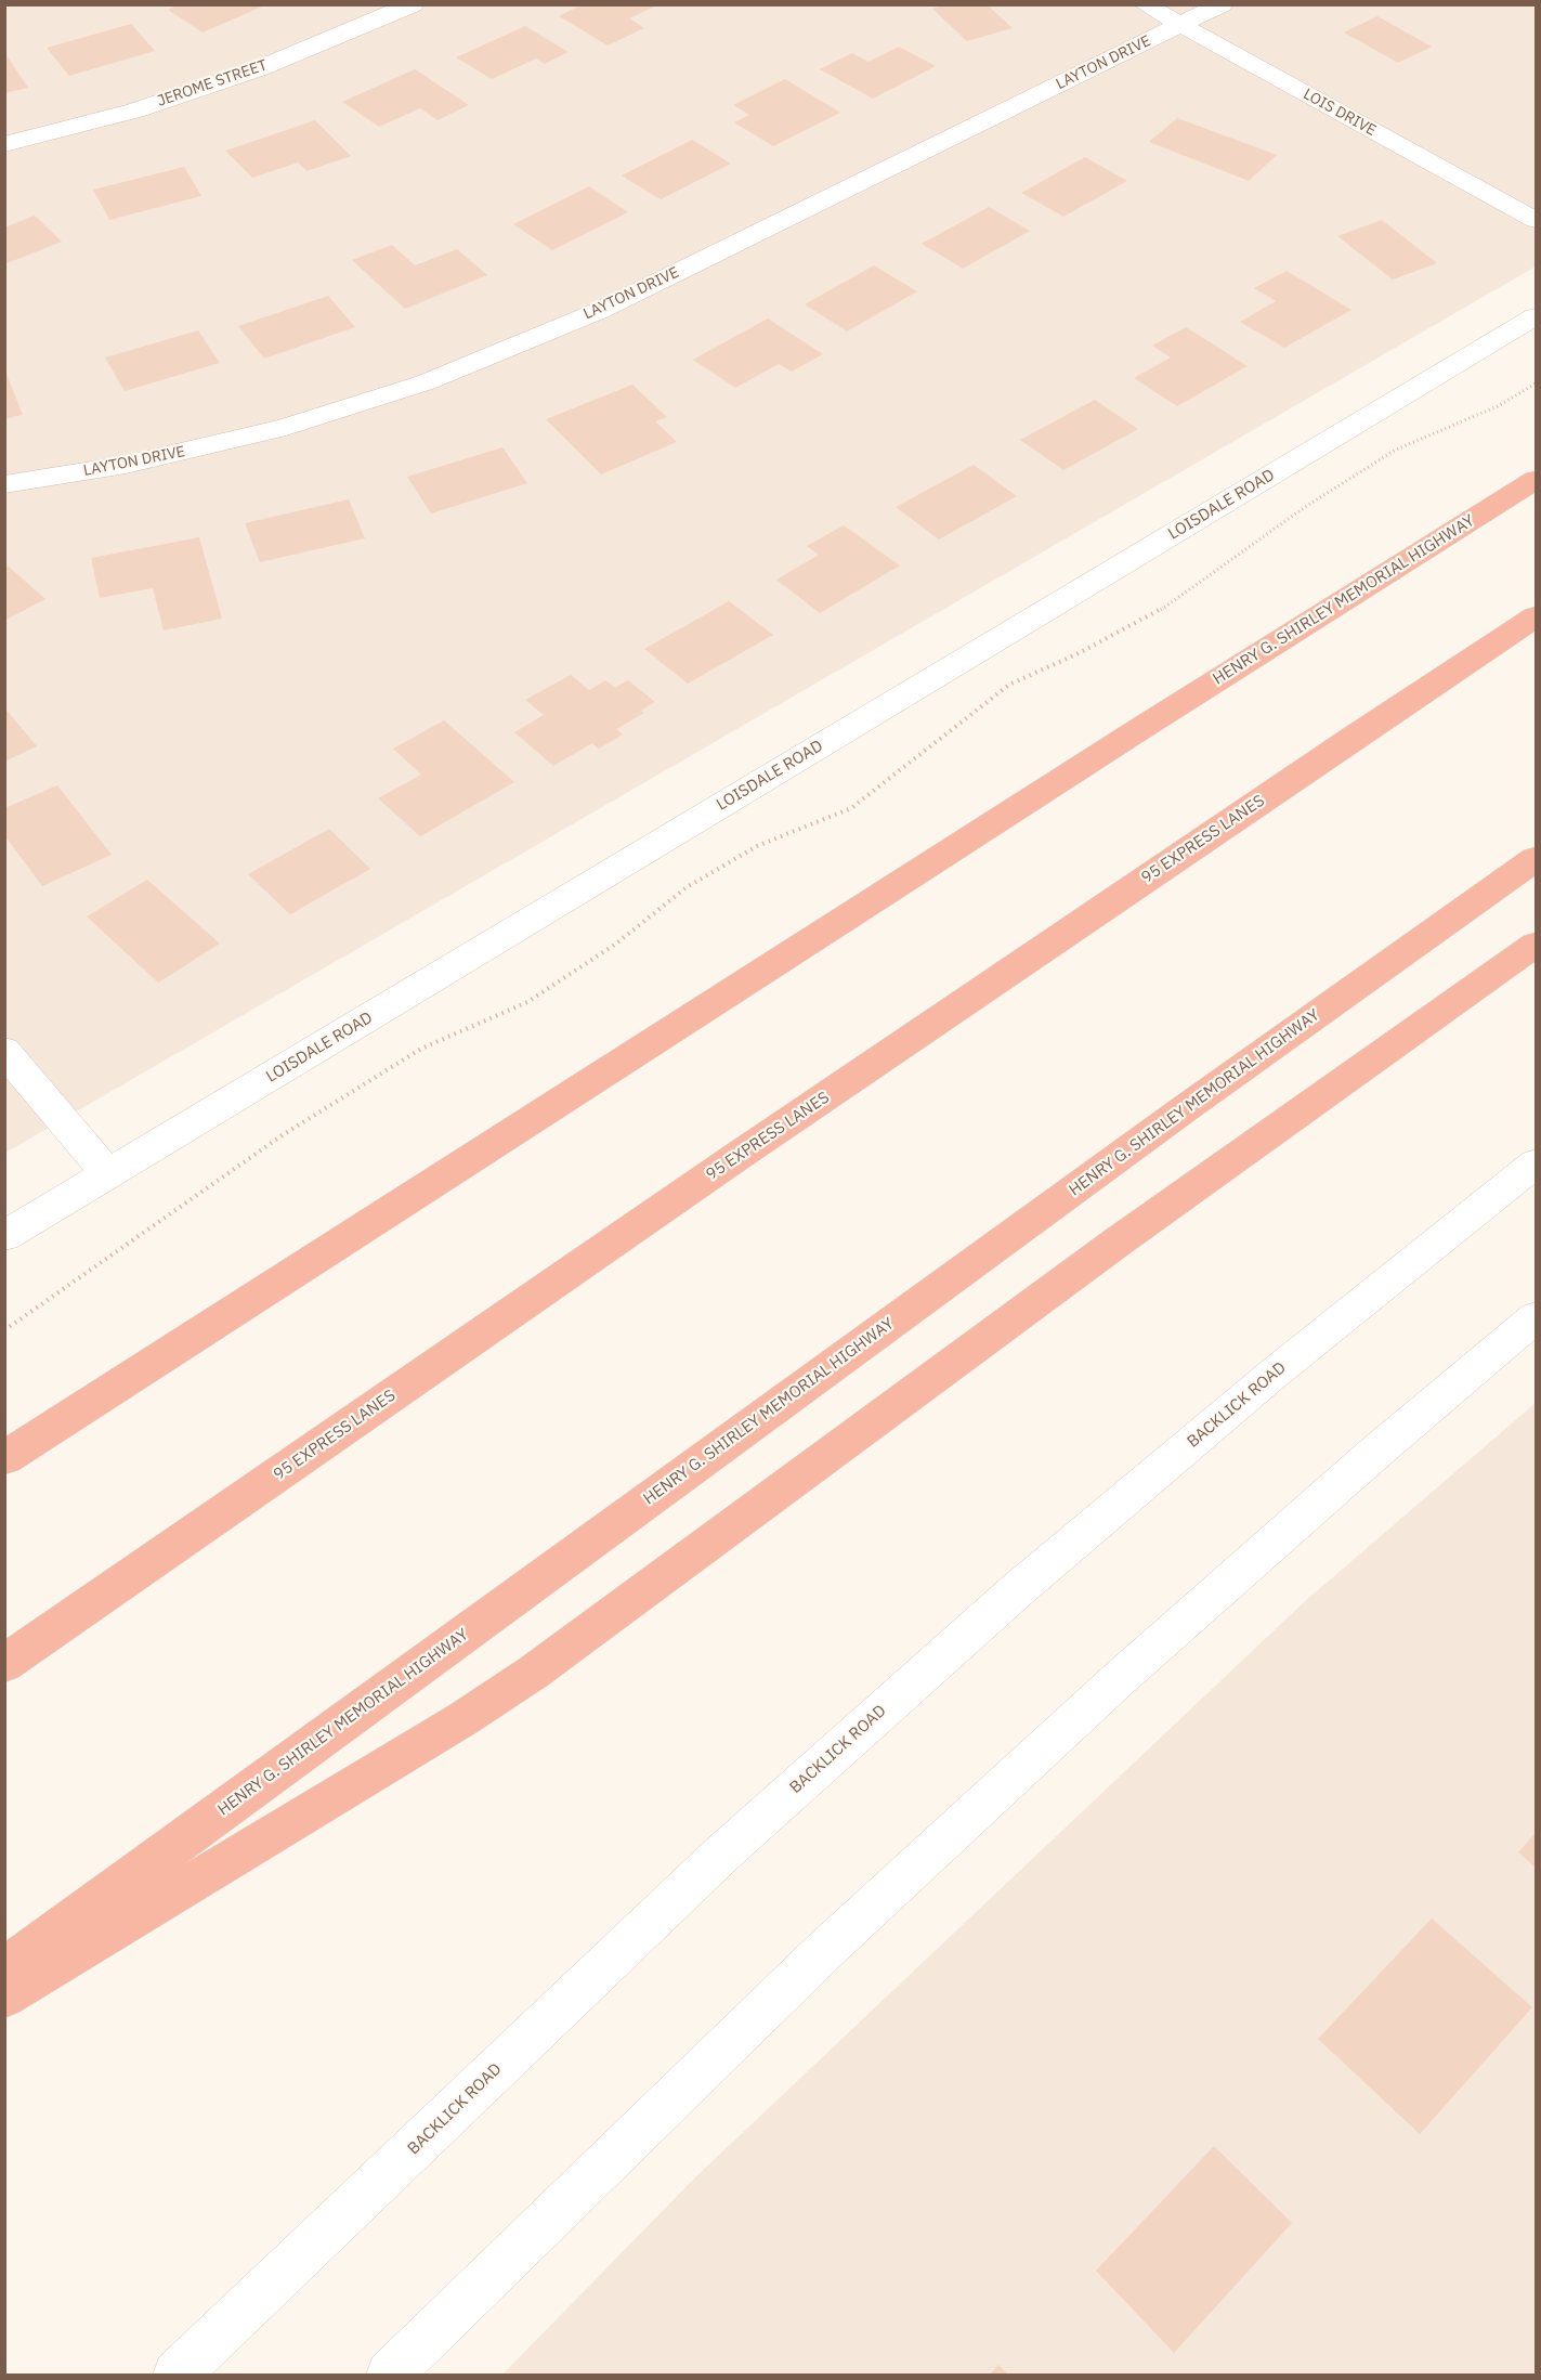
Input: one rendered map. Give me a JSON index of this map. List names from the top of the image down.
{
  "streets": {
    "highway": ["HENRY G. SHIRLEY MEMORIAL HIGHWAY", "95 EXPRESS LANES"],
    "main road": [
      "LAYTON DRIVE",
      "JEROME STREET",
      "LOIS DRIVE",
      "LOISDALE ROAD",
      "BACKLICK ROAD"
    ]
  },
  "crossings": [
    ["LAYTON DRIVE", "LOIS DRIVE"]
  ]
}
